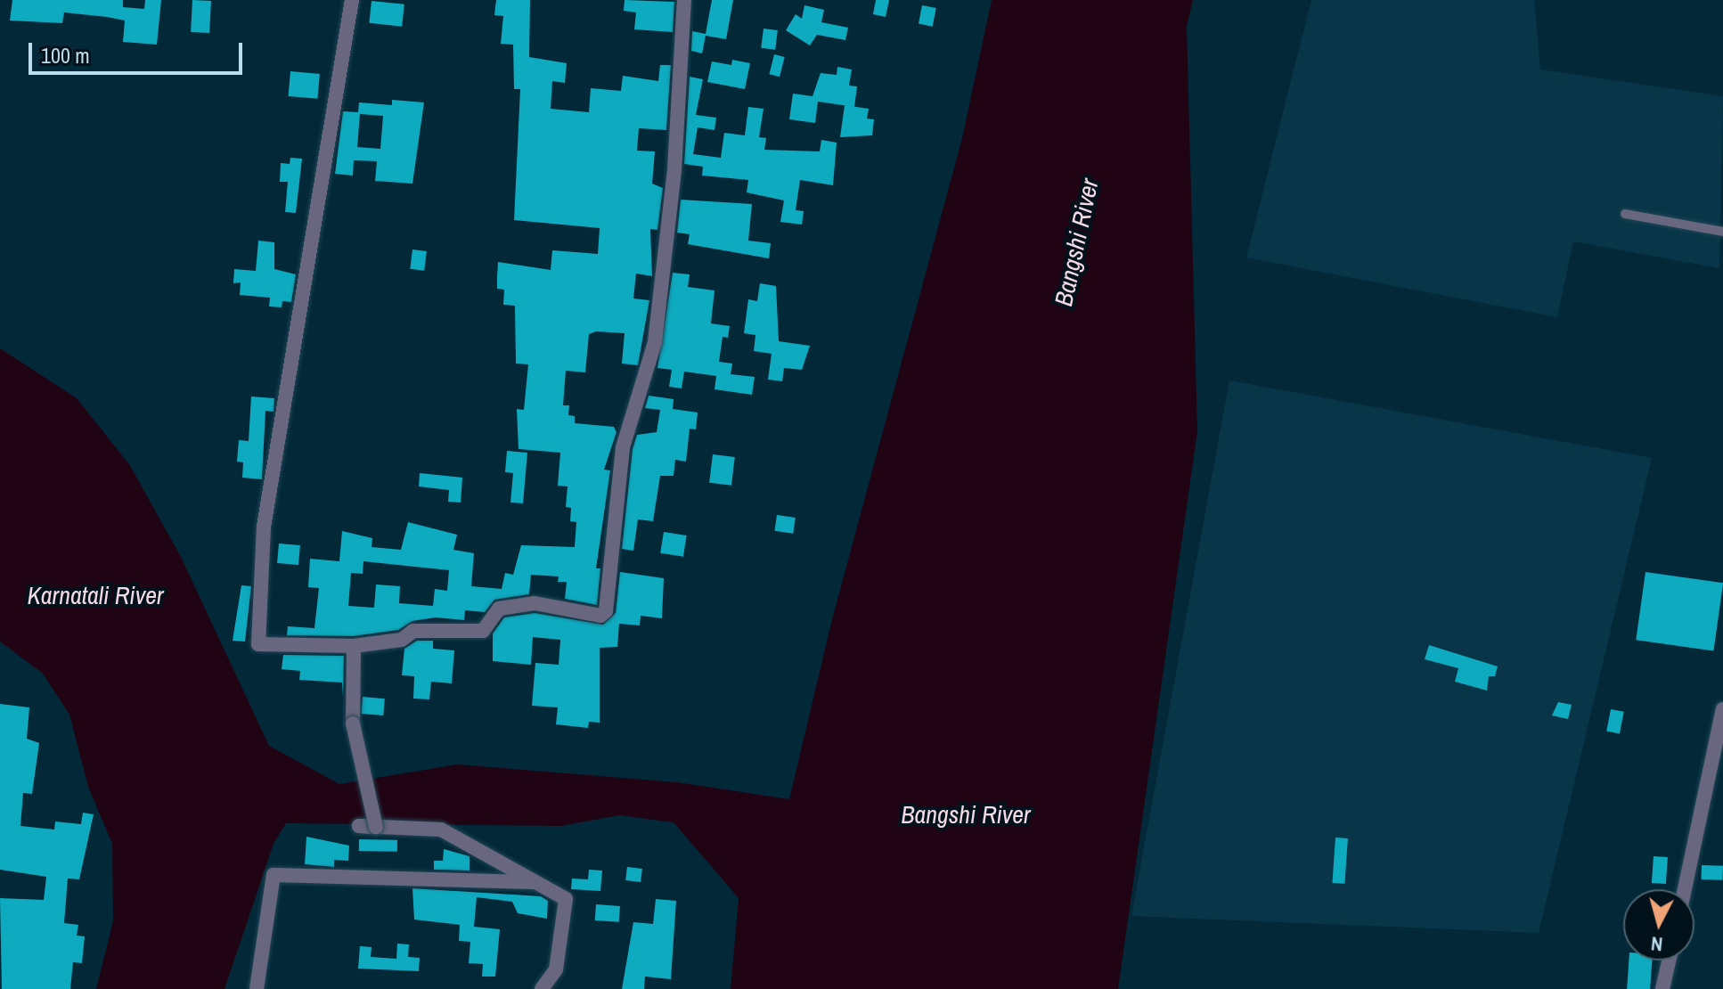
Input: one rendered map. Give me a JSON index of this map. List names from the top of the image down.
{
  "water": ["Bangshi River", "Karnatali River"],
  "scale_bar": "100 m",
  "north": "bottom"
}
